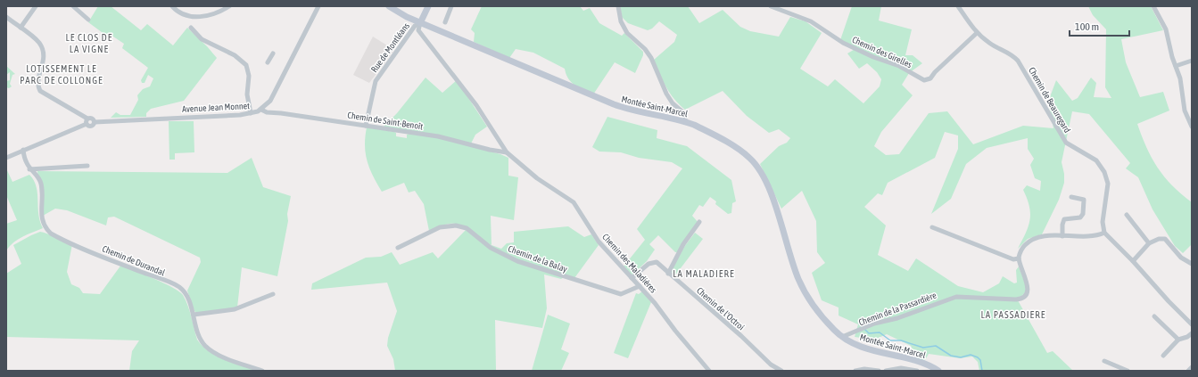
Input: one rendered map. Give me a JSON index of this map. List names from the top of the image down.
{
  "streets": {
    "main road": ["Montée Saint-Marcel"],
    "street": [
      "Rue de Montléans",
      "Chemin des Girelles",
      "Chemin de Beauregard",
      "Avenue Jean Monnet",
      "Chemin de Saint-Benoît",
      "Chemin de la Balay",
      "Chemin de Durandal",
      "Chemin des Maladières",
      "Chemin de l'Octroi",
      "Chemin de la Passardière"
    ]
  },
  "crossings": [
    ["Rue de Montléans", "Montée Saint-Marcel"],
    ["Rue de Montléans", "Chemin de Saint-Benoît"],
    ["Rue de Montléans", "Chemin des Maladières"],
    ["Chemin des Girelles", "Chemin de Beauregard"],
    ["Montée Saint-Marcel", "Chemin des Maladières"],
    ["Montée Saint-Marcel", "Chemin de la Passardière"],
    ["Avenue Jean Monnet", "Chemin de Saint-Benoît"],
    ["Chemin de Saint-Benoît", "Chemin des Maladières"],
    ["Chemin de la Balay", "Chemin des Maladières"],
    ["Chemin des Maladières", "Chemin de l'Octroi"]
  ],
  "districts": [
    "LE CLOS DE LA VIGNE",
    "LOTISSEMENT LE PARC DE COLLONGE",
    "LA MALADIERE",
    "LA PASSADIERE"
  ],
  "scale_bar": "100 m"
}
